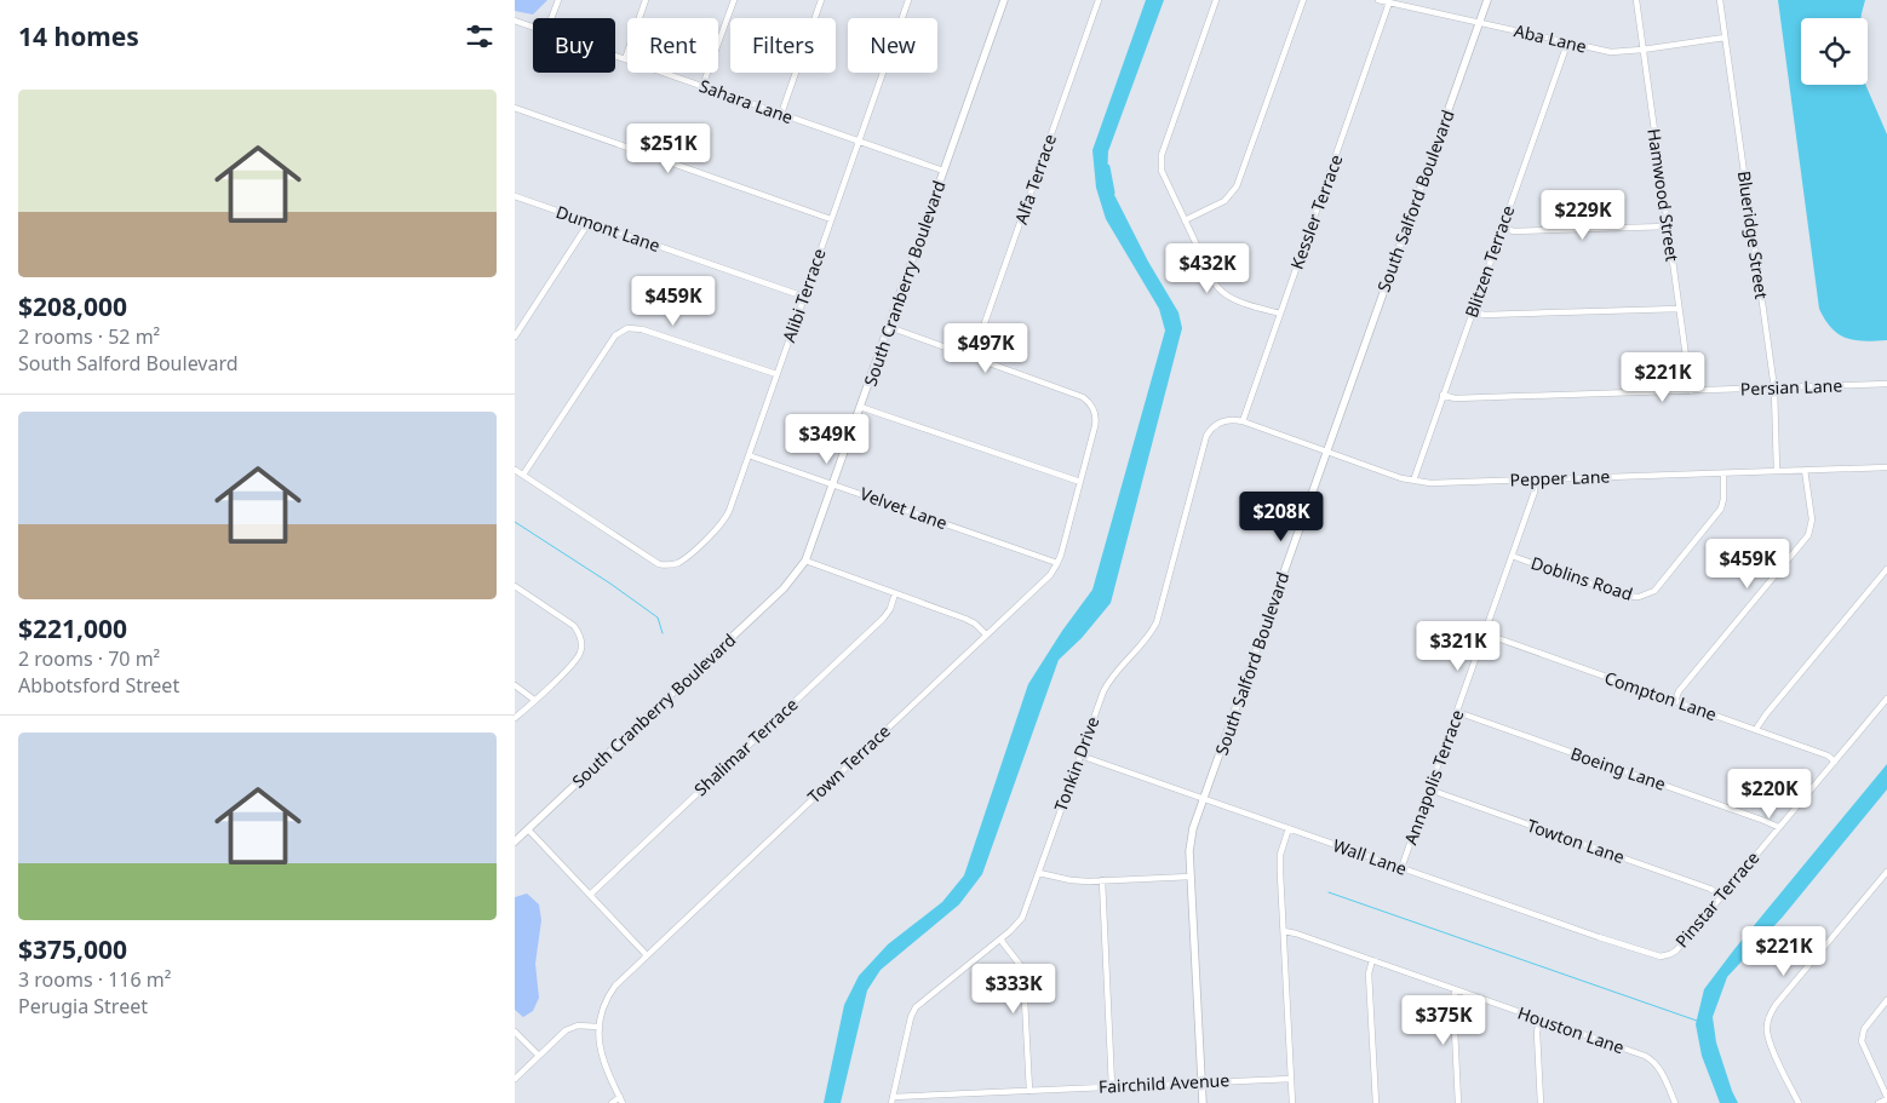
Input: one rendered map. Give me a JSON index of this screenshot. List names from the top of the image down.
{
  "streets": {
    "street": [
      "Aba Lane",
      "Sahara Lane",
      "Alfa Terrace",
      "Hamwood Street",
      "South Salford Boulevard",
      "Kessler Terrace",
      "Dumont Lane",
      "Blueridge Street",
      "Blitzen Terrace",
      "South Cranberry Boulevard",
      "Alibi Terrace",
      "Persian Lane",
      "Pepper Lane",
      "Velvet Lane",
      "Doblins Road",
      "Compton Lane",
      "Shalimar Terrace",
      "Town Terrace",
      "Tonkin Drive",
      "Boeing Lane",
      "Annapolis Terrace",
      "Towton Lane",
      "Wall Lane",
      "Pinstar Terrace",
      "Houston Lane",
      "Fairchild Avenue"
    ]
  },
  "crossings": [
    ["Aba Lane", "Hamwood Street"],
    ["Aba Lane", "South Salford Boulevard"],
    ["Aba Lane", "Kessler Terrace"],
    ["Aba Lane", "Blueridge Street"],
    ["Aba Lane", "Blitzen Terrace"],
    ["Sahara Lane", "South Cranberry Boulevard"],
    ["Sahara Lane", "Alibi Terrace"],
    ["Alfa Terrace", "Town Terrace"],
    ["Hamwood Street", "Persian Lane"],
    ["South Salford Boulevard", "Pepper Lane"],
    ["South Salford Boulevard", "Wall Lane"],
    ["South Salford Boulevard", "Fairchild Avenue"],
    ["Kessler Terrace", "Pepper Lane"],
    ["Kessler Terrace", "Tonkin Drive"],
    ["Dumont Lane", "Alibi Terrace"],
    ["Blueridge Street", "Persian Lane"],
    ["Blueridge Street", "Pepper Lane"],
    ["Blitzen Terrace", "Persian Lane"],
    ["Blitzen Terrace", "Pepper Lane"],
    ["South Cranberry Boulevard", "Velvet Lane"],
    ["Alibi Terrace", "Velvet Lane"],
    ["Pepper Lane", "Doblins Road"],
    ["Pepper Lane", "Tonkin Drive"],
    ["Pepper Lane", "Annapolis Terrace"],
    ["Velvet Lane", "Town Terrace"],
    ["Doblins Road", "Annapolis Terrace"],
    ["Compton Lane", "Annapolis Terrace"],
    ["Compton Lane", "Pinstar Terrace"],
    ["Tonkin Drive", "Wall Lane"],
    ["Tonkin Drive", "Fairchild Avenue"],
    ["Boeing Lane", "Annapolis Terrace"],
    ["Boeing Lane", "Pinstar Terrace"],
    ["Annapolis Terrace", "Towton Lane"],
    ["Annapolis Terrace", "Wall Lane"],
    ["Towton Lane", "Pinstar Terrace"],
    ["Wall Lane", "Pinstar Terrace"]
  ],
  "page": {
    "heading": "14 homes",
    "chip": [
      "Buy",
      "Rent",
      "Filters",
      "New"
    ],
    "list": [
      {
        "name": "$208,000",
        "note": "2 rooms · 52 m² · South Salford Boulevard"
      },
      {
        "name": "$221,000",
        "note": "2 rooms · 70 m² · Abbotsford Street"
      },
      {
        "name": "$375,000",
        "note": "3 rooms · 116 m² · Perugia Street"
      }
    ],
    "price": [
      "$251K",
      "$229K",
      "$432K",
      "$459K",
      "$497K",
      "$221K",
      "$349K",
      "$208K",
      "$459K",
      "$321K",
      "$220K",
      "$221K",
      "$333K",
      "$375K"
    ]
  }
}
